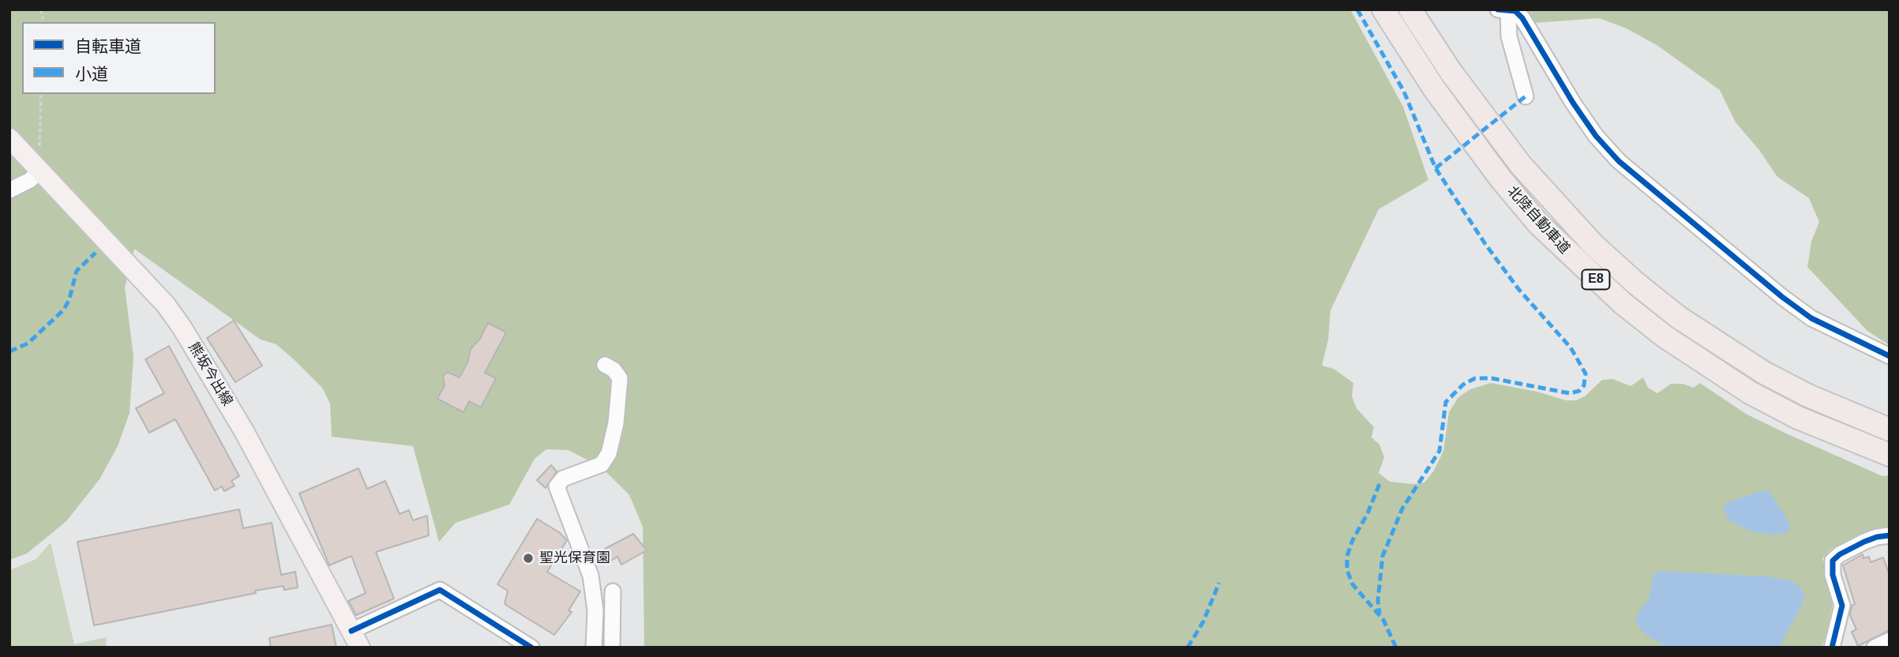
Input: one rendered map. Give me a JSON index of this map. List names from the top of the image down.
{
  "streets": {
    "highway": ["北陸自動車道", "E8"],
    "main road": ["熊坂今出線"]
  },
  "places": ["聖光保育園"],
  "legend": ["自転車道", "小道"]
}
